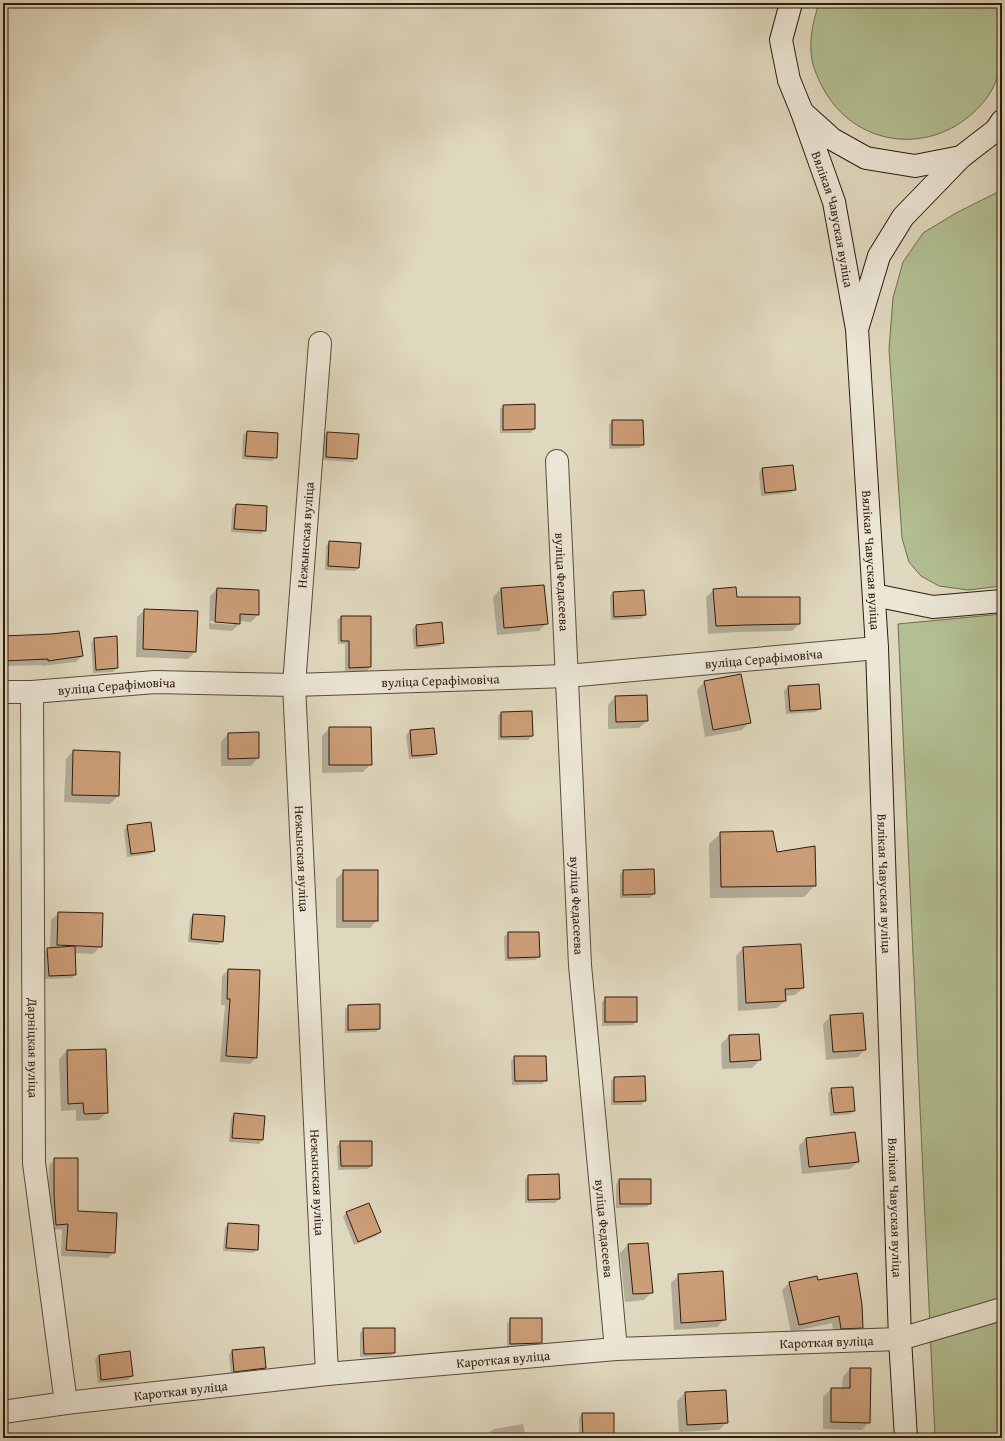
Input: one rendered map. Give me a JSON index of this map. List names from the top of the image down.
{
  "streets": {
    "street": [
      "Вялікая Чавуская вуліца",
      "Нежынская вуліца",
      "вуліца Федасеева",
      "вуліца Серафімовіча",
      "Дарніцкая вуліца",
      "Кароткая вуліца"
    ]
  },
  "crossings": [
    ["Вялікая Чавуская вуліца", "вуліца Серафімовіча"],
    ["Вялікая Чавуская вуліца", "Кароткая вуліца"],
    ["Нежынская вуліца", "вуліца Серафімовіча"],
    ["Нежынская вуліца", "Кароткая вуліца"],
    ["вуліца Федасеева", "вуліца Серафімовіча"],
    ["вуліца Федасеева", "Кароткая вуліца"],
    ["вуліца Серафімовіча", "Дарніцкая вуліца"],
    ["Дарніцкая вуліца", "Кароткая вуліца"]
  ]
}
